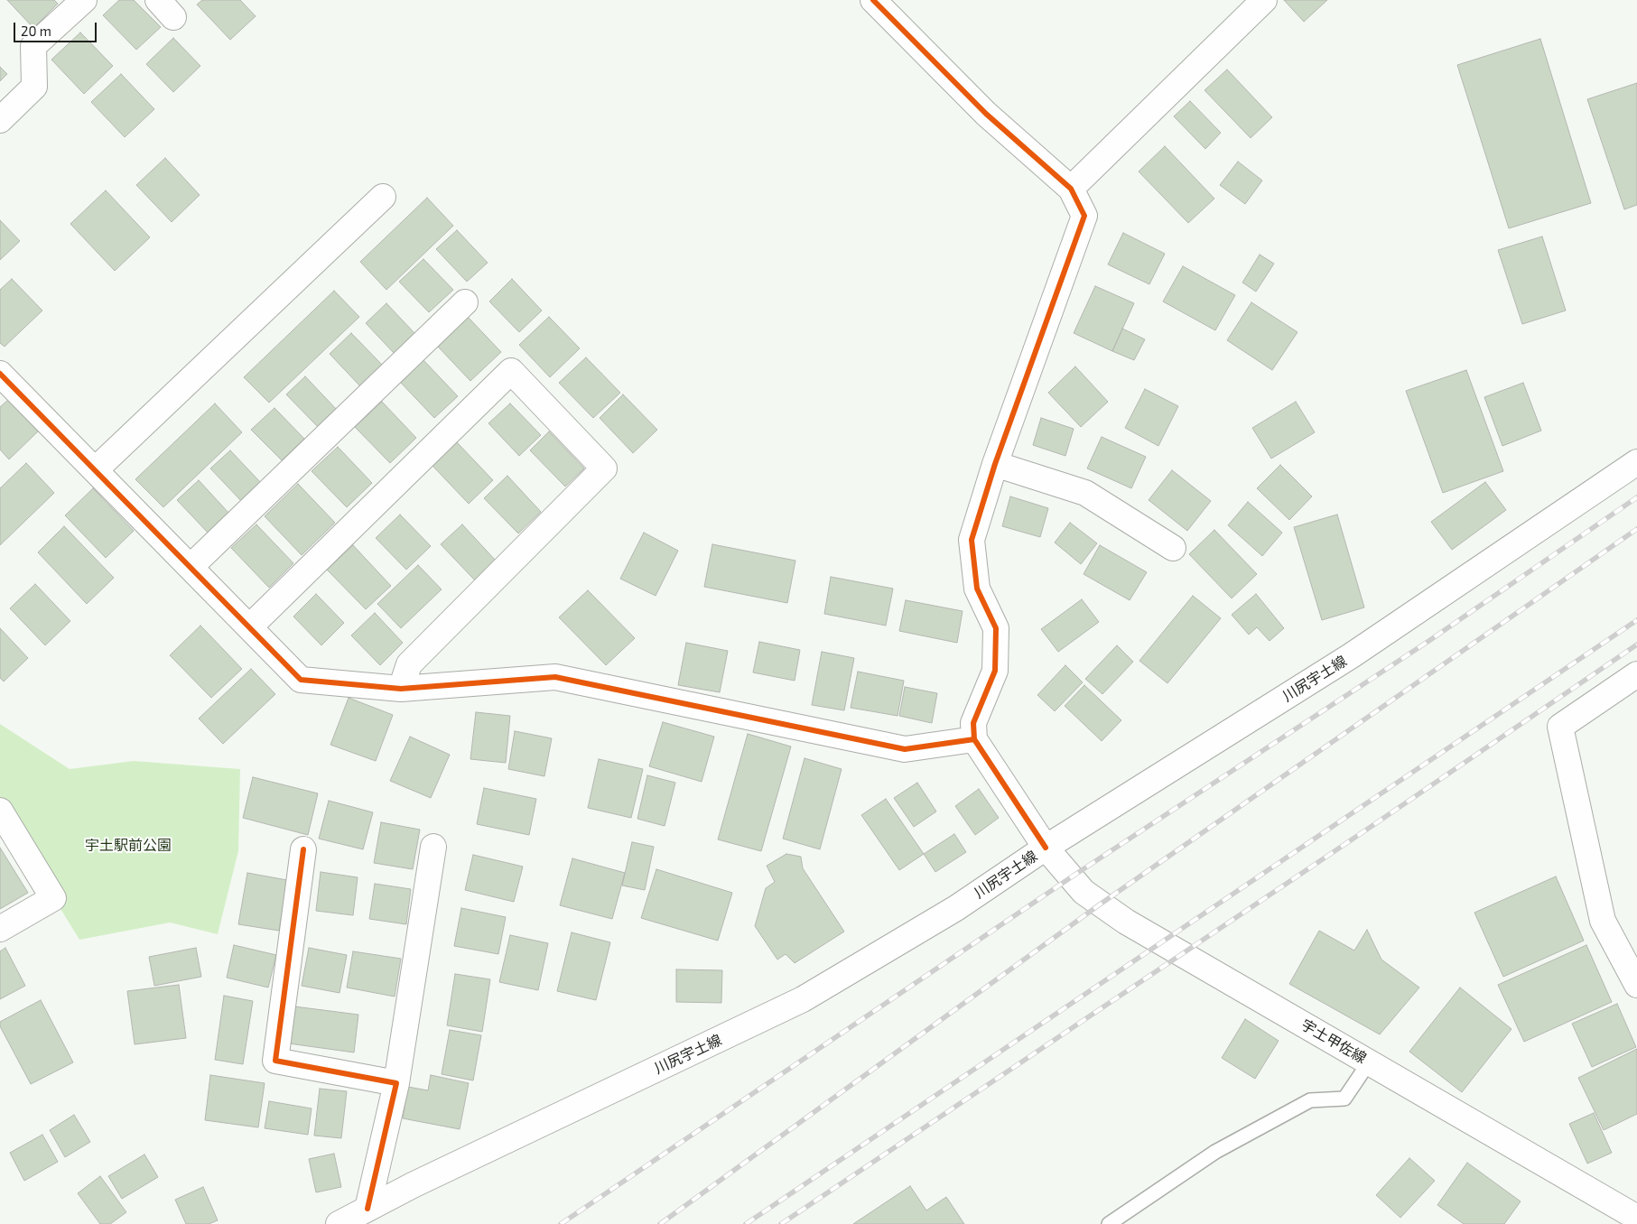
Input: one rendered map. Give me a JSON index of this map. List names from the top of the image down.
{
  "streets": {
    "street": ["川尻宇土線", "宇土甲佐線"]
  },
  "crossings": [
    ["川尻宇土線", "宇土甲佐線"]
  ],
  "parks": ["宇土駅前公園"],
  "scale_bar": "20 m"
}
